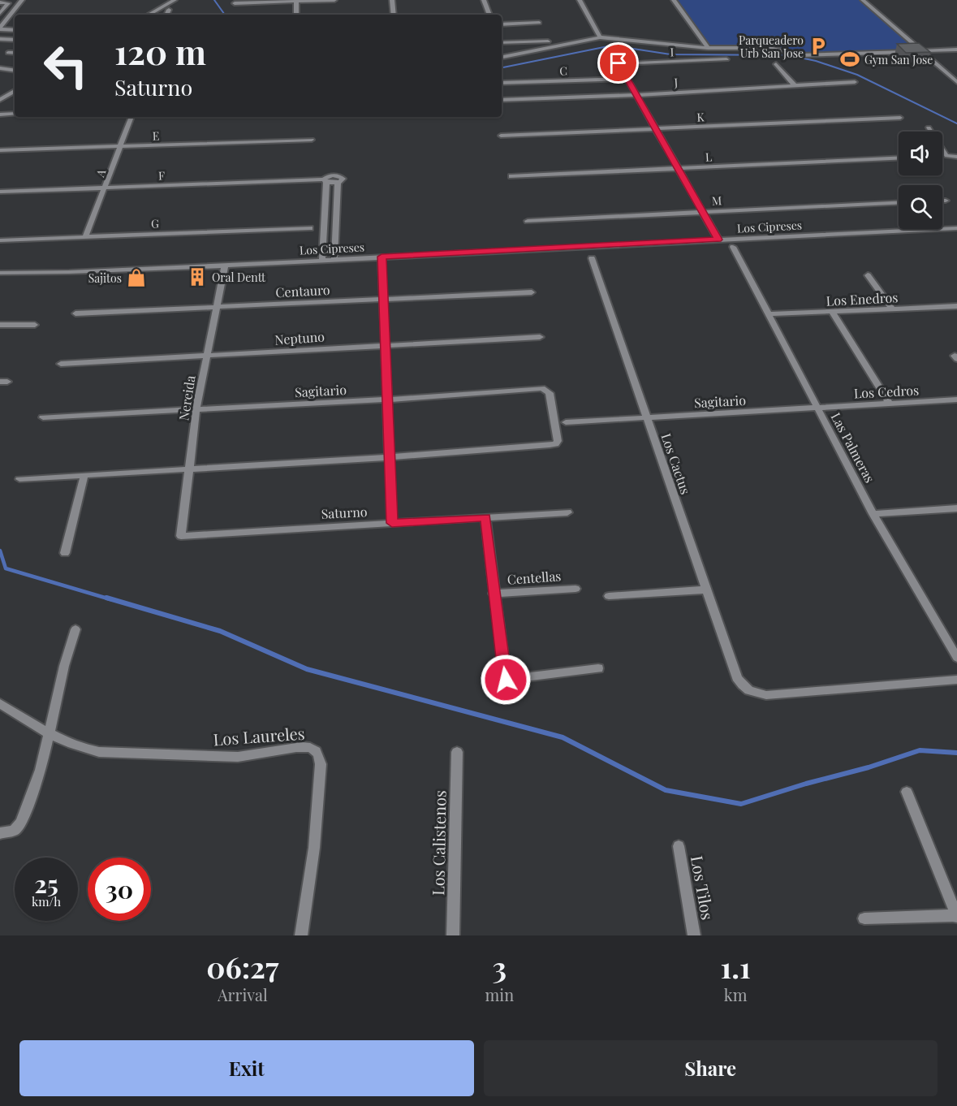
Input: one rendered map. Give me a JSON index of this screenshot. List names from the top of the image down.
{
  "streets": {
    "street": [
      "I",
      "C",
      "J",
      "K",
      "E",
      "L",
      "A",
      "F",
      "M",
      "G",
      "Los Cipreses",
      "Centauro",
      "Los Enedros",
      "Neptuno",
      "Sagitario",
      "Los Cedros",
      "Nereida",
      "Las Palmeras",
      "Los Cactus",
      "Saturno",
      "Centellas",
      "Los Laureles",
      "Los Calistenos",
      "Los Tilos"
    ]
  },
  "crossings": [
    ["I", "C"],
    ["E", "A"],
    ["A", "F"],
    ["A", "G"],
    ["F", "Los Cipreses"],
    ["Los Cipreses", "Nereida"],
    ["Centauro", "Nereida"],
    ["Los Enedros", "Las Palmeras"],
    ["Neptuno", "Nereida"],
    ["Sagitario", "Los Cedros"],
    ["Sagitario", "Nereida"],
    ["Sagitario", "Las Palmeras"],
    ["Sagitario", "Los Cactus"],
    ["Los Cedros", "Las Palmeras"],
    ["Nereida", "Saturno"]
  ],
  "places": {
    "parking": ["Parqueadero Urb San Jose"],
    "sports": ["Gym San Jose"],
    "building": ["Oral Dentt"],
    "shop": ["Sajitos"]
  },
  "page": {
    "turn": ["120 m", "Saturno"],
    "speed": "25 km/h",
    "limit": "30",
    "eta": [
      "06:27",
      "Arrival",
      "3",
      "min",
      "1.1",
      "km"
    ],
    "buttons": ["Exit", "Share"]
  }
}
